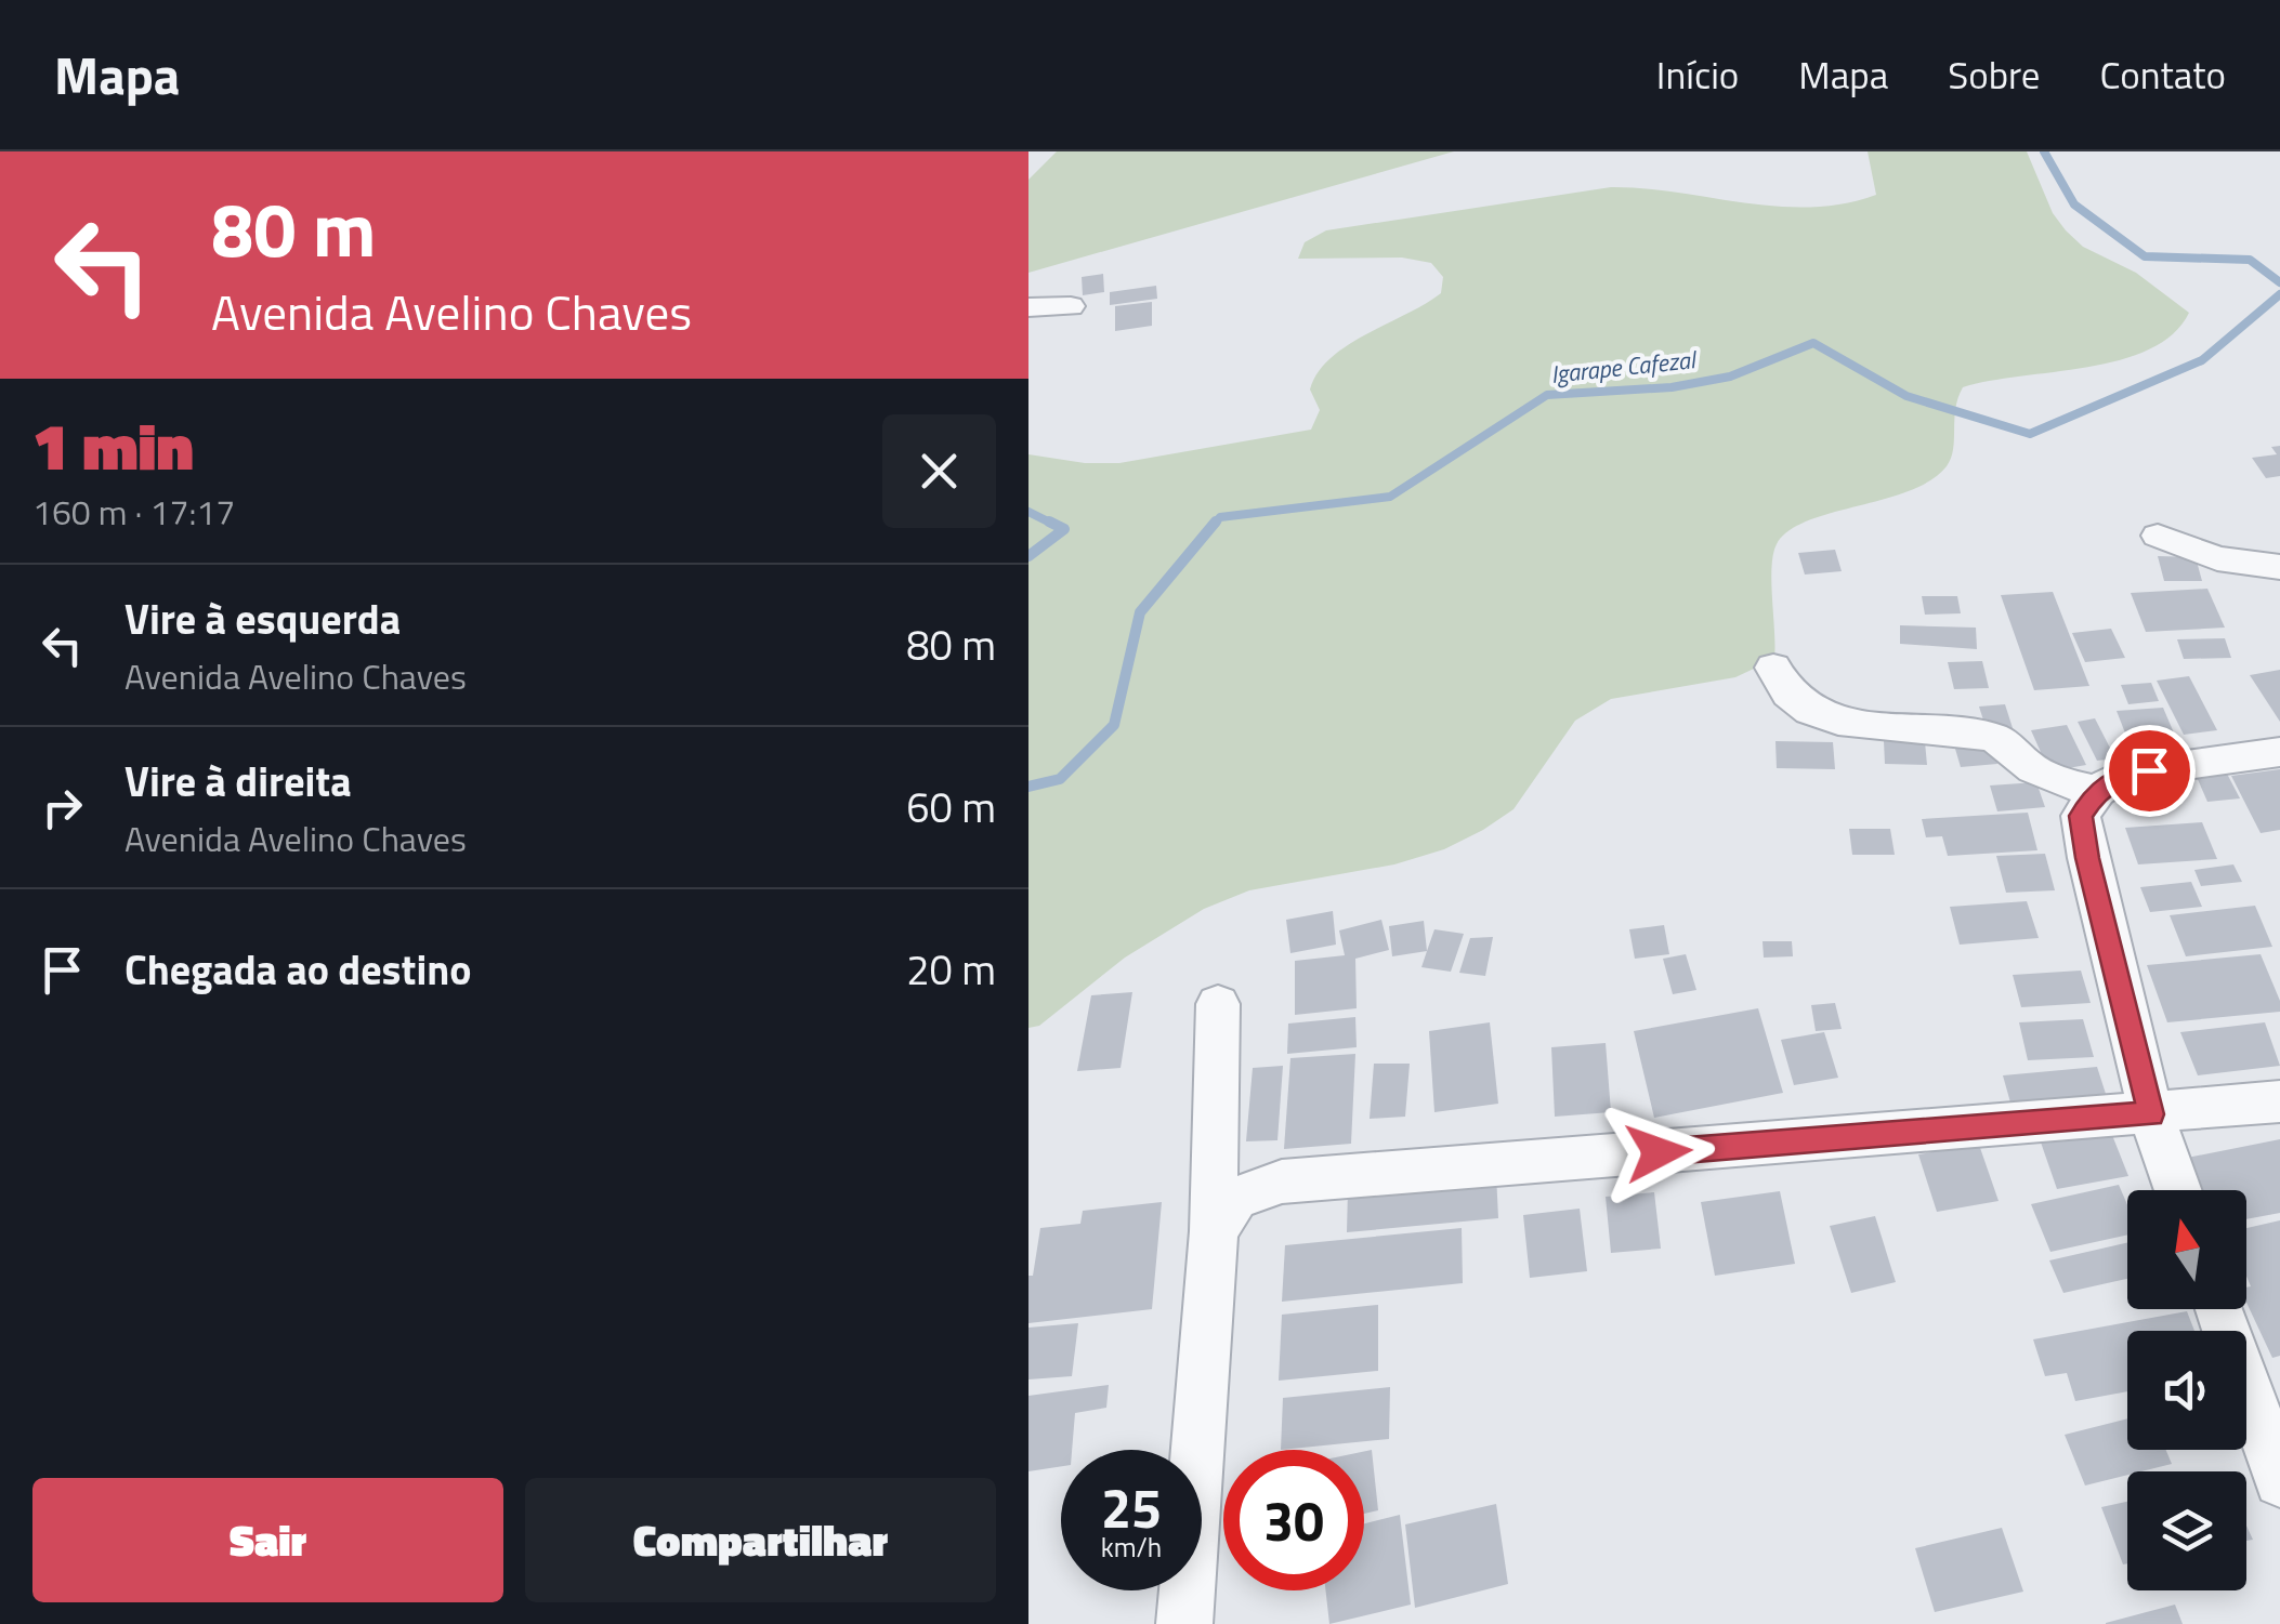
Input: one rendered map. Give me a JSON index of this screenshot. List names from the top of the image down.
{
  "water": ["Igarape Cafezal"],
  "north": "top",
  "page": {
    "header": "Mapa",
    "nav": [
      "Início",
      "Mapa",
      "Sobre",
      "Contato"
    ],
    "turn": ["80 m", "Avenida Avelino Chaves"],
    "heading": ["1 min", "160 m · 17:17"],
    "list": [
      {
        "name": "Vire à esquerda",
        "note": "Avenida Avelino Chaves",
        "value": "80 m"
      },
      {
        "name": "Vire à direita",
        "note": "Avenida Avelino Chaves",
        "value": "60 m"
      },
      {
        "name": "Chegada ao destino",
        "value": "20 m"
      }
    ],
    "speed": "25 km/h",
    "limit": "30",
    "buttons": ["Sair", "Compartilhar"]
  }
}
